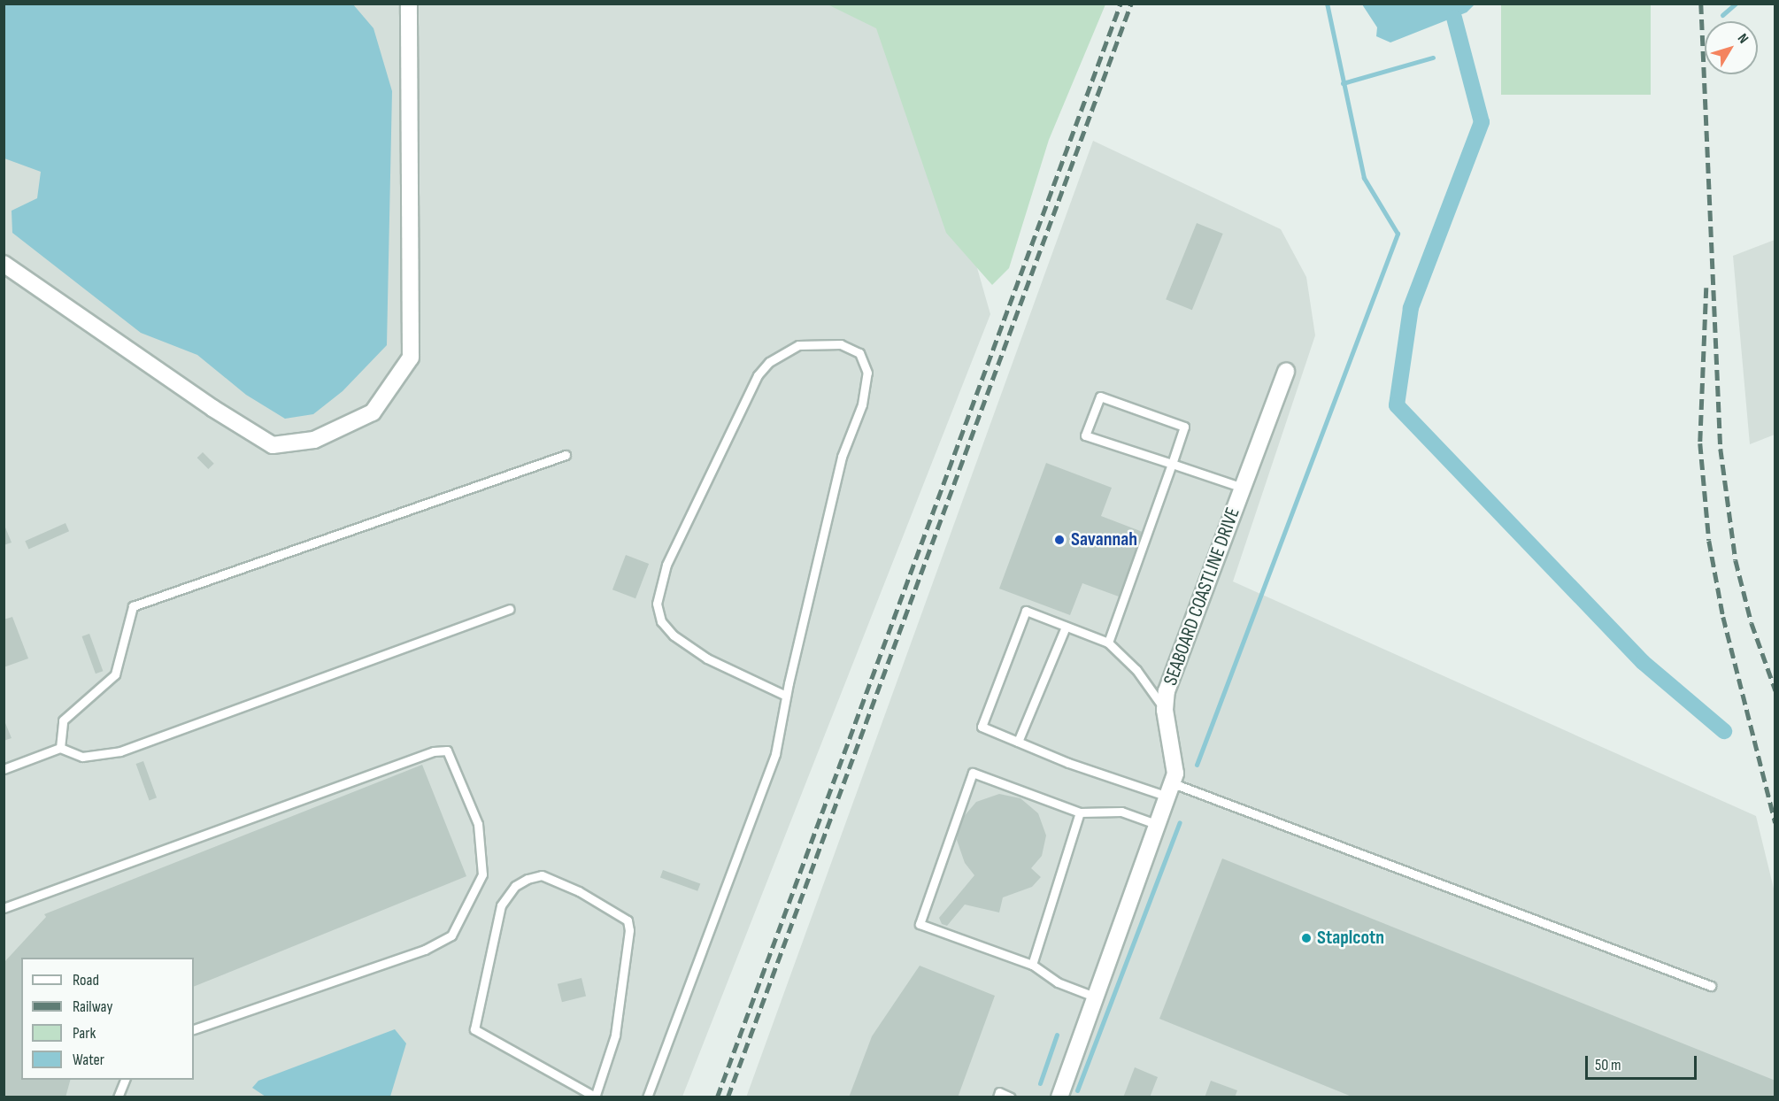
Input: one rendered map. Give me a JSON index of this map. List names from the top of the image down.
{
  "streets": {
    "street": ["SEABOARD COASTLINE DRIVE"]
  },
  "places": ["Savannah", "Staplcotn"],
  "legend": [
    "Road",
    "Railway",
    "Park",
    "Water"
  ],
  "scale_bar": "50 m",
  "north": "top right"
}
